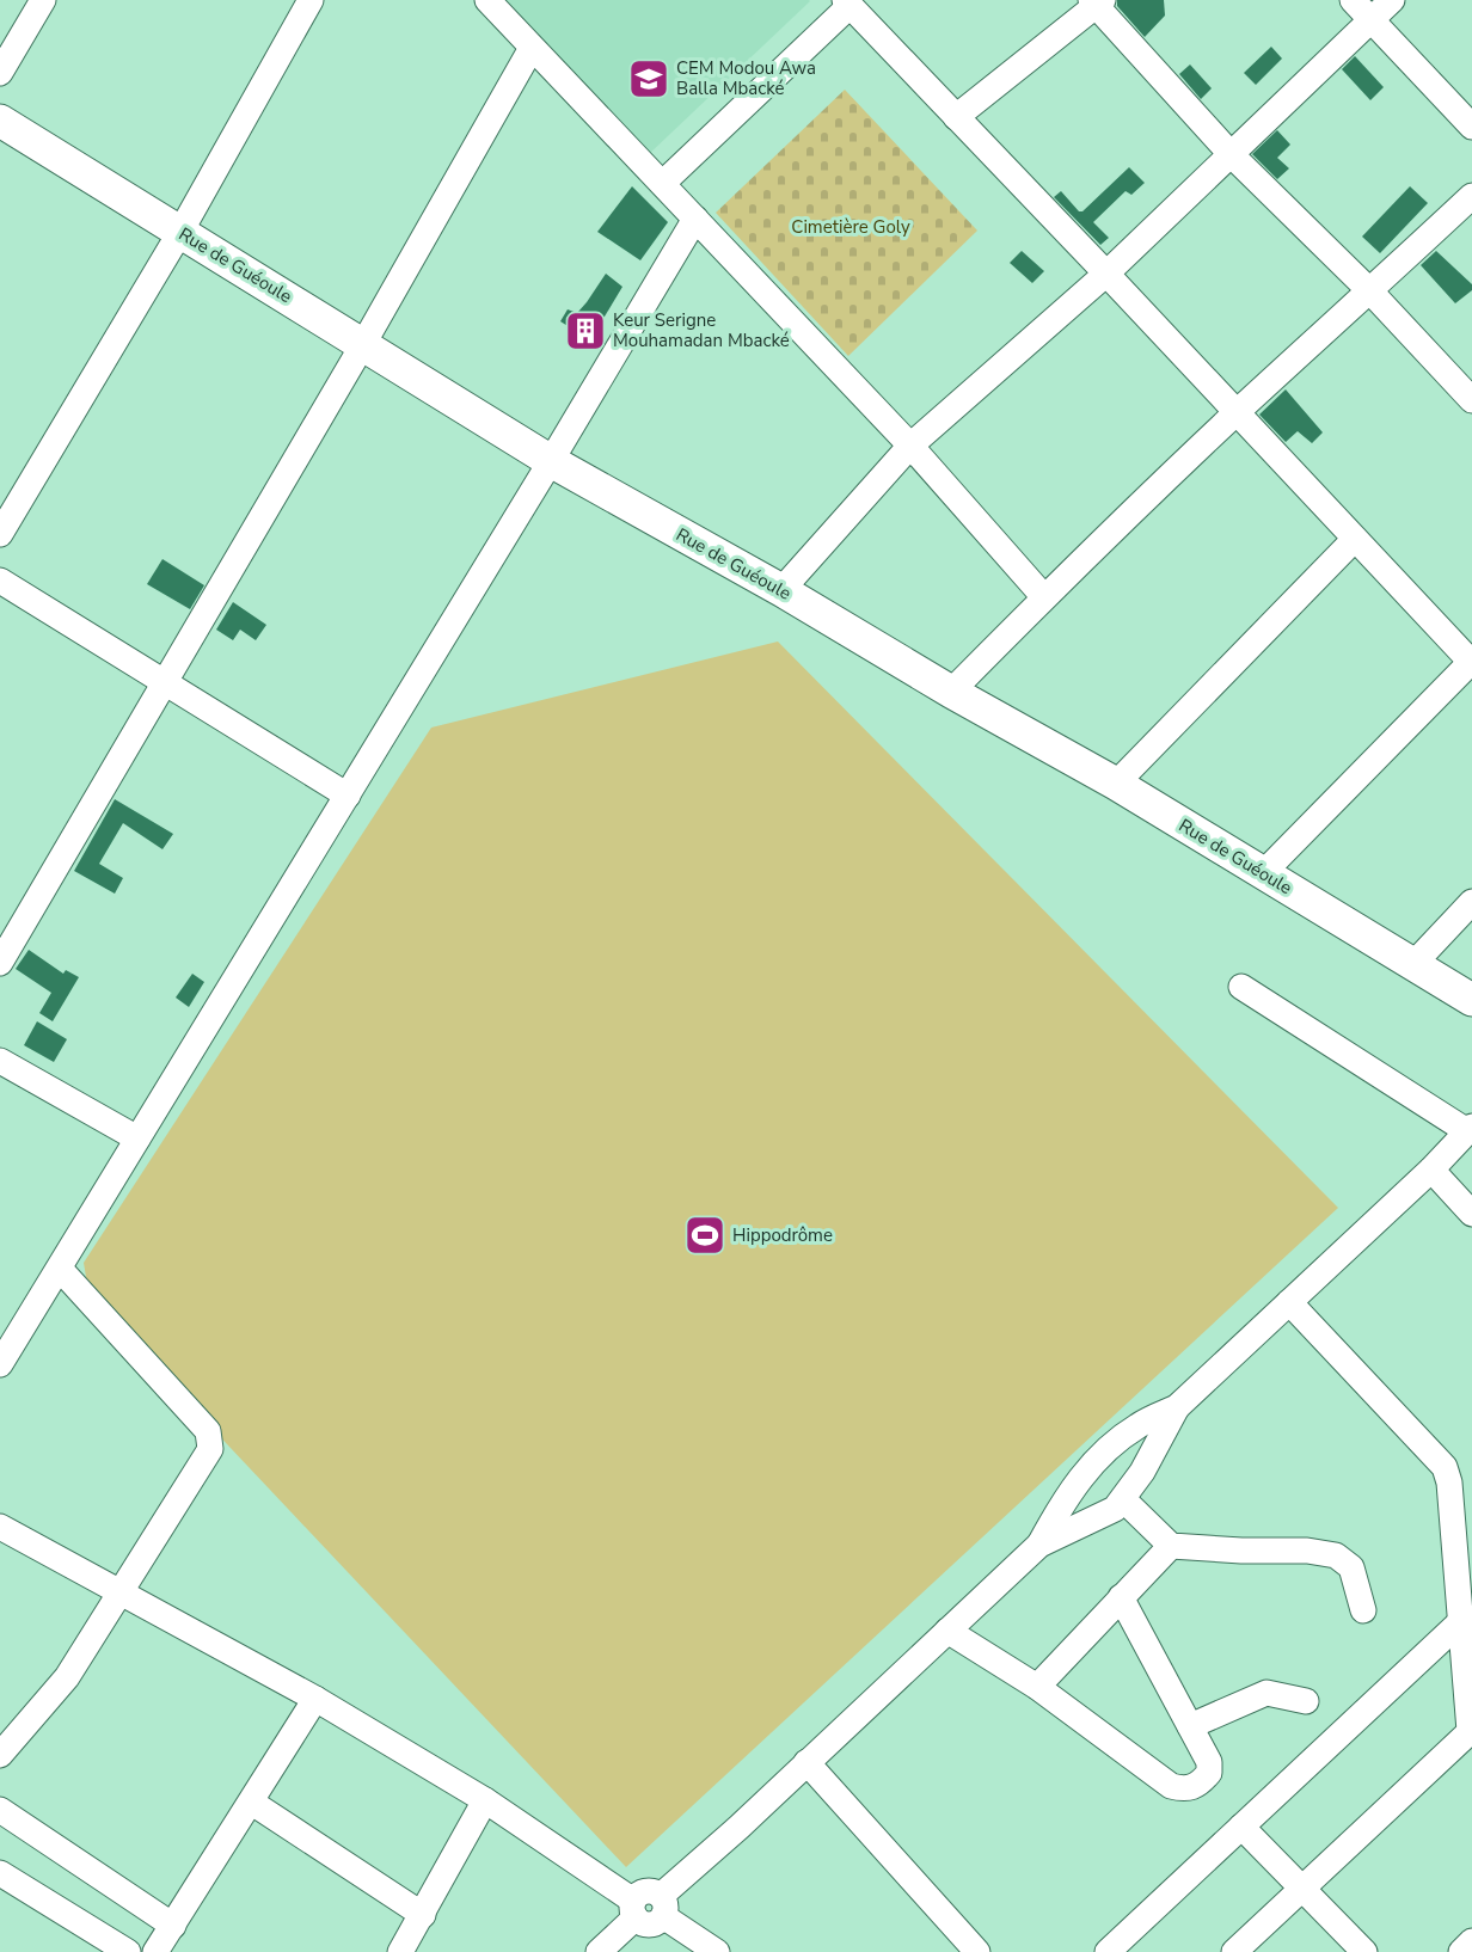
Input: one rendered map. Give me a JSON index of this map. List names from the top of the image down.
{
  "streets": {
    "main road": ["Rue de Guéoule"]
  },
  "parks": ["Cimetière Goly"],
  "places": {
    "school or university": ["CEM Modou Awa Balla Mbacké"],
    "building": ["Keur Serigne Mouhamadan Mbacké"],
    "sports": ["Hippodrôme"]
  }
}
